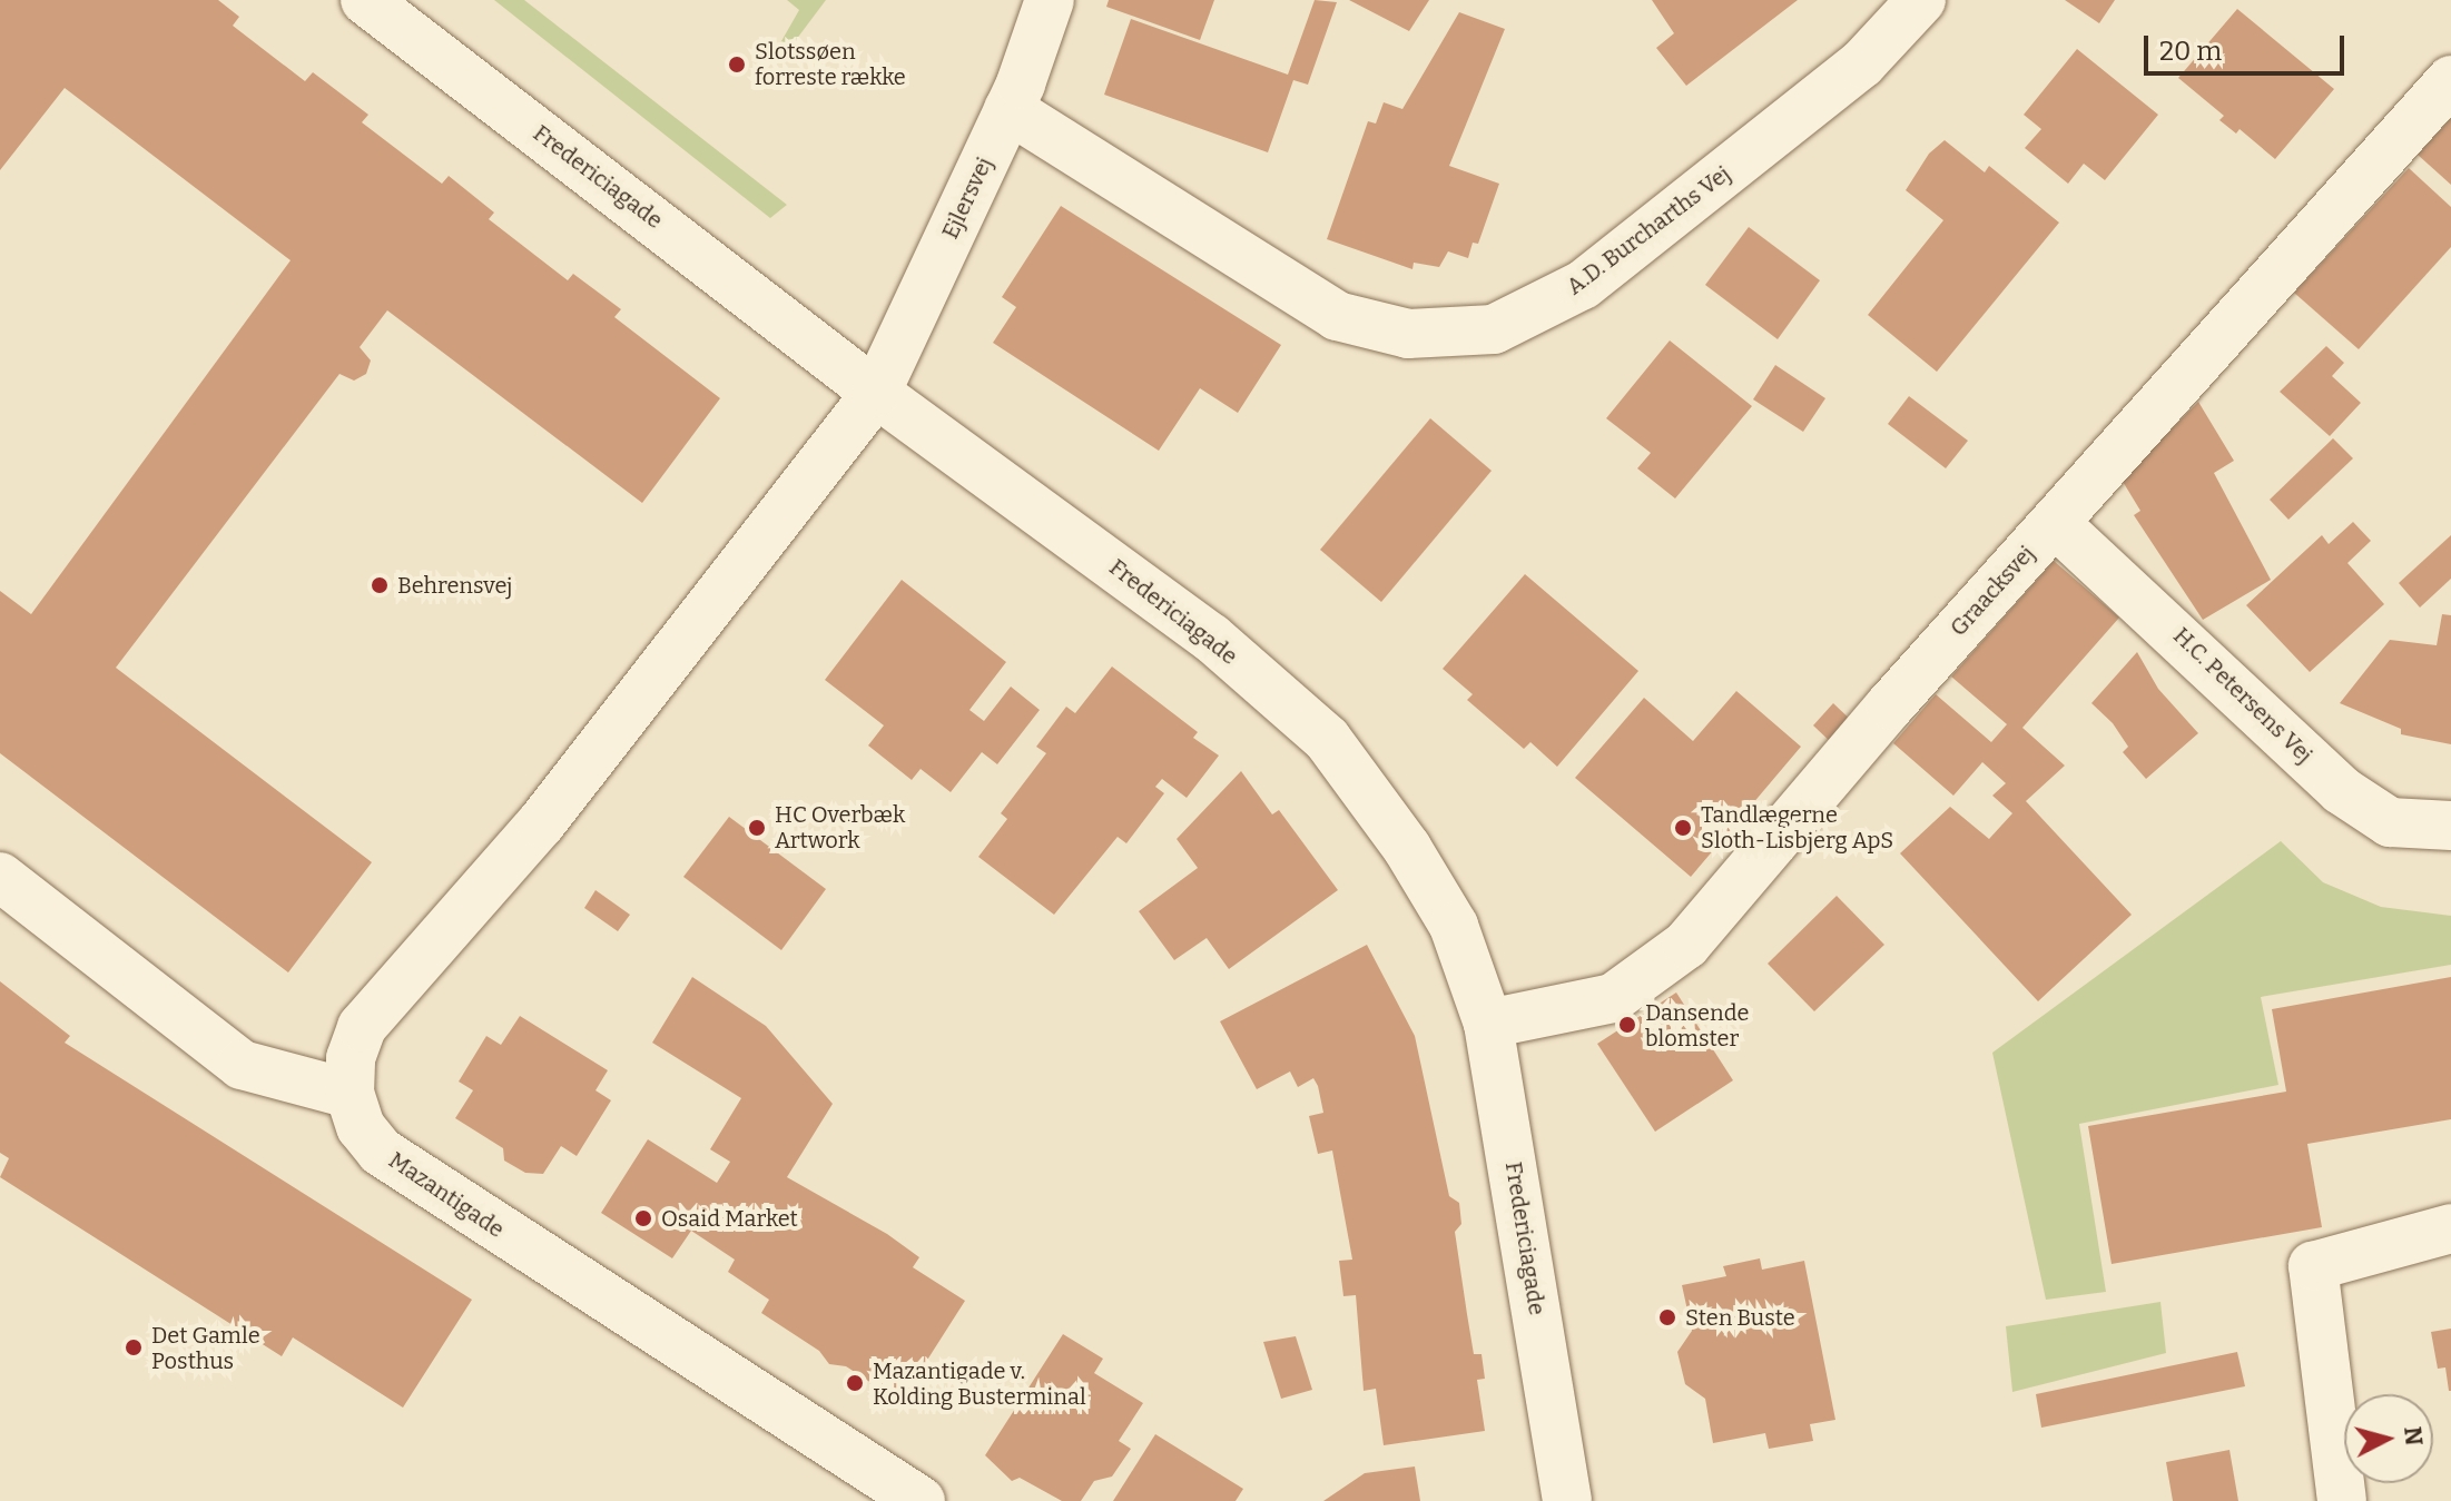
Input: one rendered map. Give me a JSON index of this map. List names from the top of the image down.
{
  "streets": {
    "street": [
      "Fredericiagade",
      "Ejlersvej",
      "A.D. Burcharths Vej",
      "Graacksvej",
      "H.C. Petersens Vej",
      "Mazantigade"
    ]
  },
  "crossings": [
    ["Fredericiagade", "Ejlersvej"],
    ["Fredericiagade", "Graacksvej"],
    ["Ejlersvej", "A.D. Burcharths Vej"],
    ["Graacksvej", "H.C. Petersens Vej"]
  ],
  "places": [
    "Slotssøen forreste række",
    "Behrensvej",
    "HC Overbæk Artwork",
    "Tandlægerne Sloth-Lisbjerg ApS",
    "Dansende blomster",
    "Osaid Market",
    "Sten Buste",
    "Det Gamle Posthus",
    "Mazantigade v. Kolding Busterminal"
  ],
  "scale_bar": "20 m",
  "north": "right"
}
